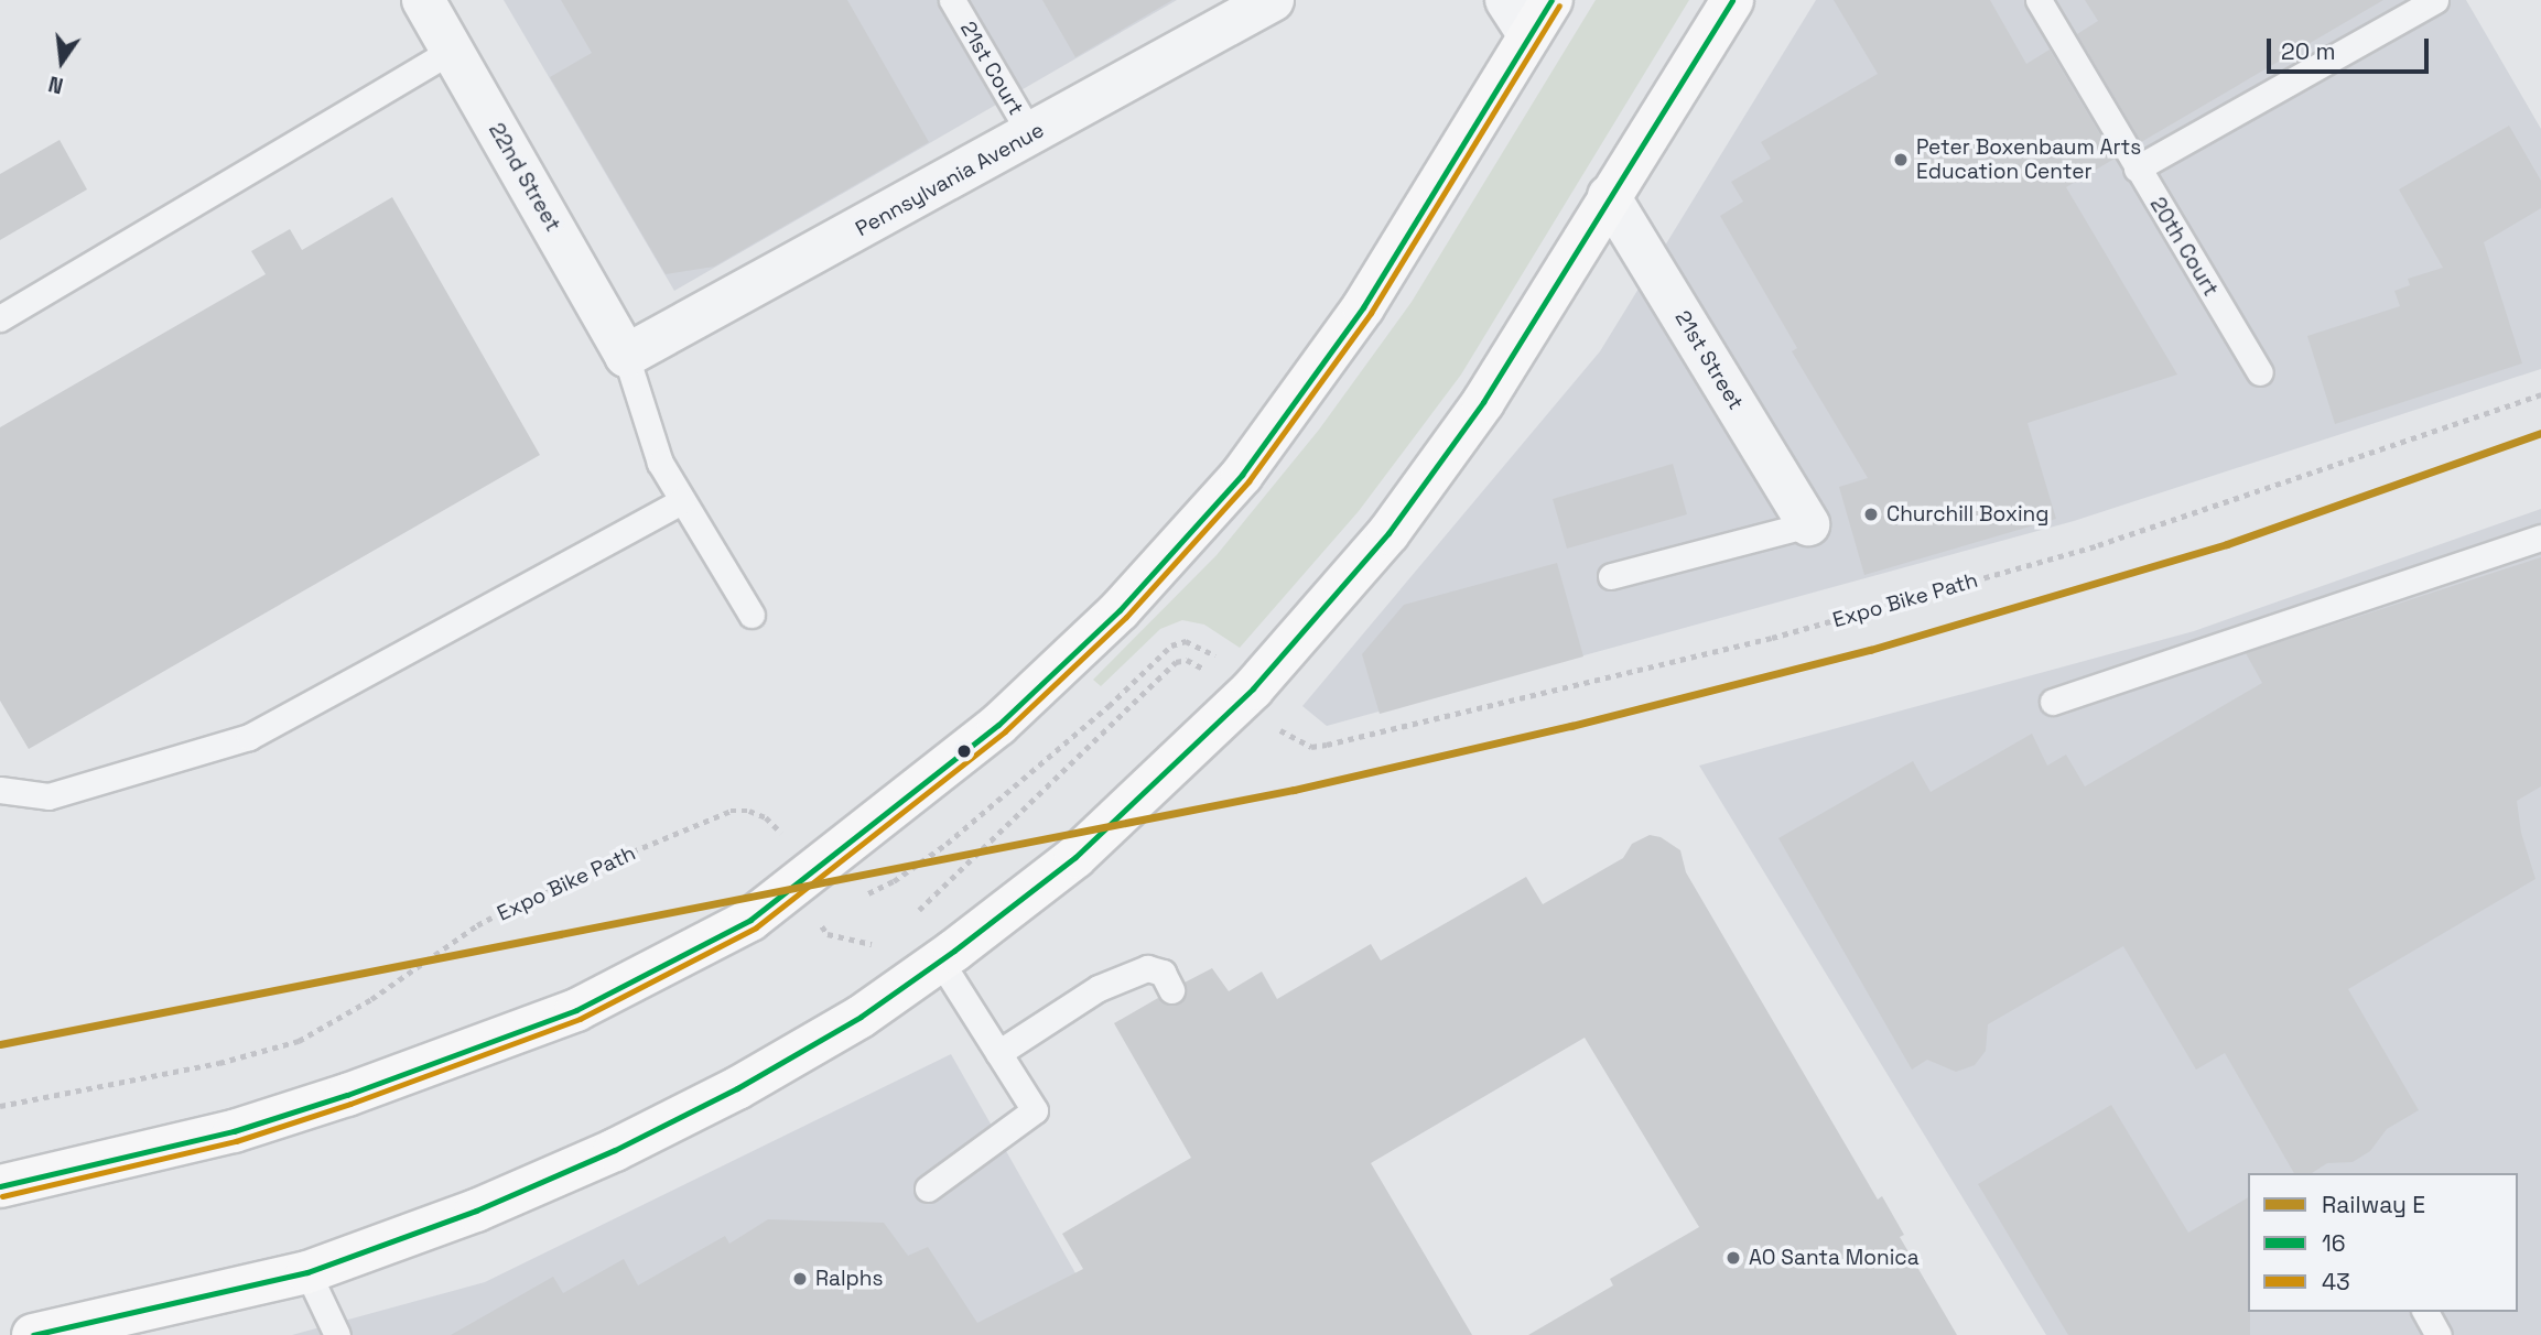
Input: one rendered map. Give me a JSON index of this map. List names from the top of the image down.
{
  "streets": {
    "street": ["22nd Street", "Pennsylvania Avenue", "21st Street"],
    "lane": ["21st Court", "20th Court"],
    "path": ["Expo Bike Path"]
  },
  "crossings": [
    ["21st Court", "Pennsylvania Avenue"],
    ["22nd Street", "Pennsylvania Avenue"]
  ],
  "places": [
    "Peter Boxenbaum Arts Education Center",
    "Churchill Boxing",
    "AO Santa Monica",
    "Ralphs"
  ],
  "lines": ["transit line 16", "transit line 43", "rail line E"],
  "legend": ["Railway E", "16", "43"],
  "scale_bar": "20 m",
  "north": "bottom"
}
